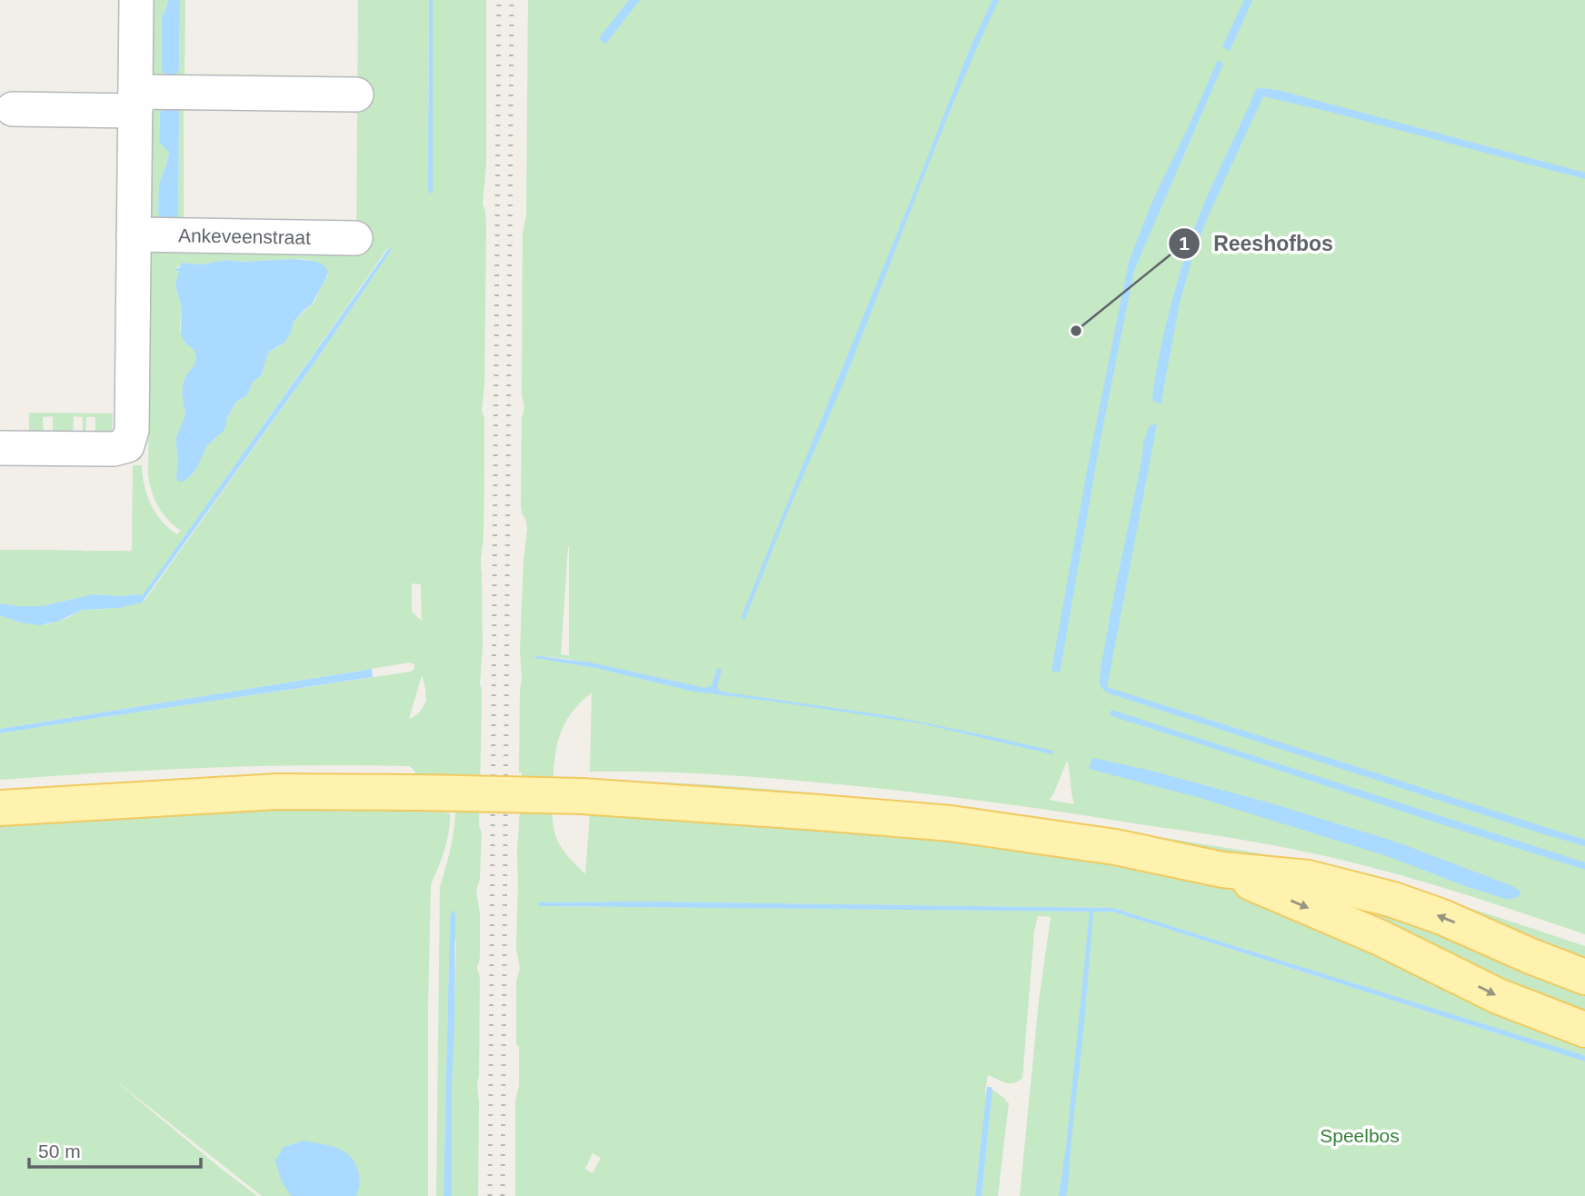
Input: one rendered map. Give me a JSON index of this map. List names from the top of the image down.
{
  "streets": {
    "street": ["Ankeveenstraat"]
  },
  "parks": ["Speelbos"],
  "places": ["Reeshofbos"],
  "scale_bar": "50 m"
}
